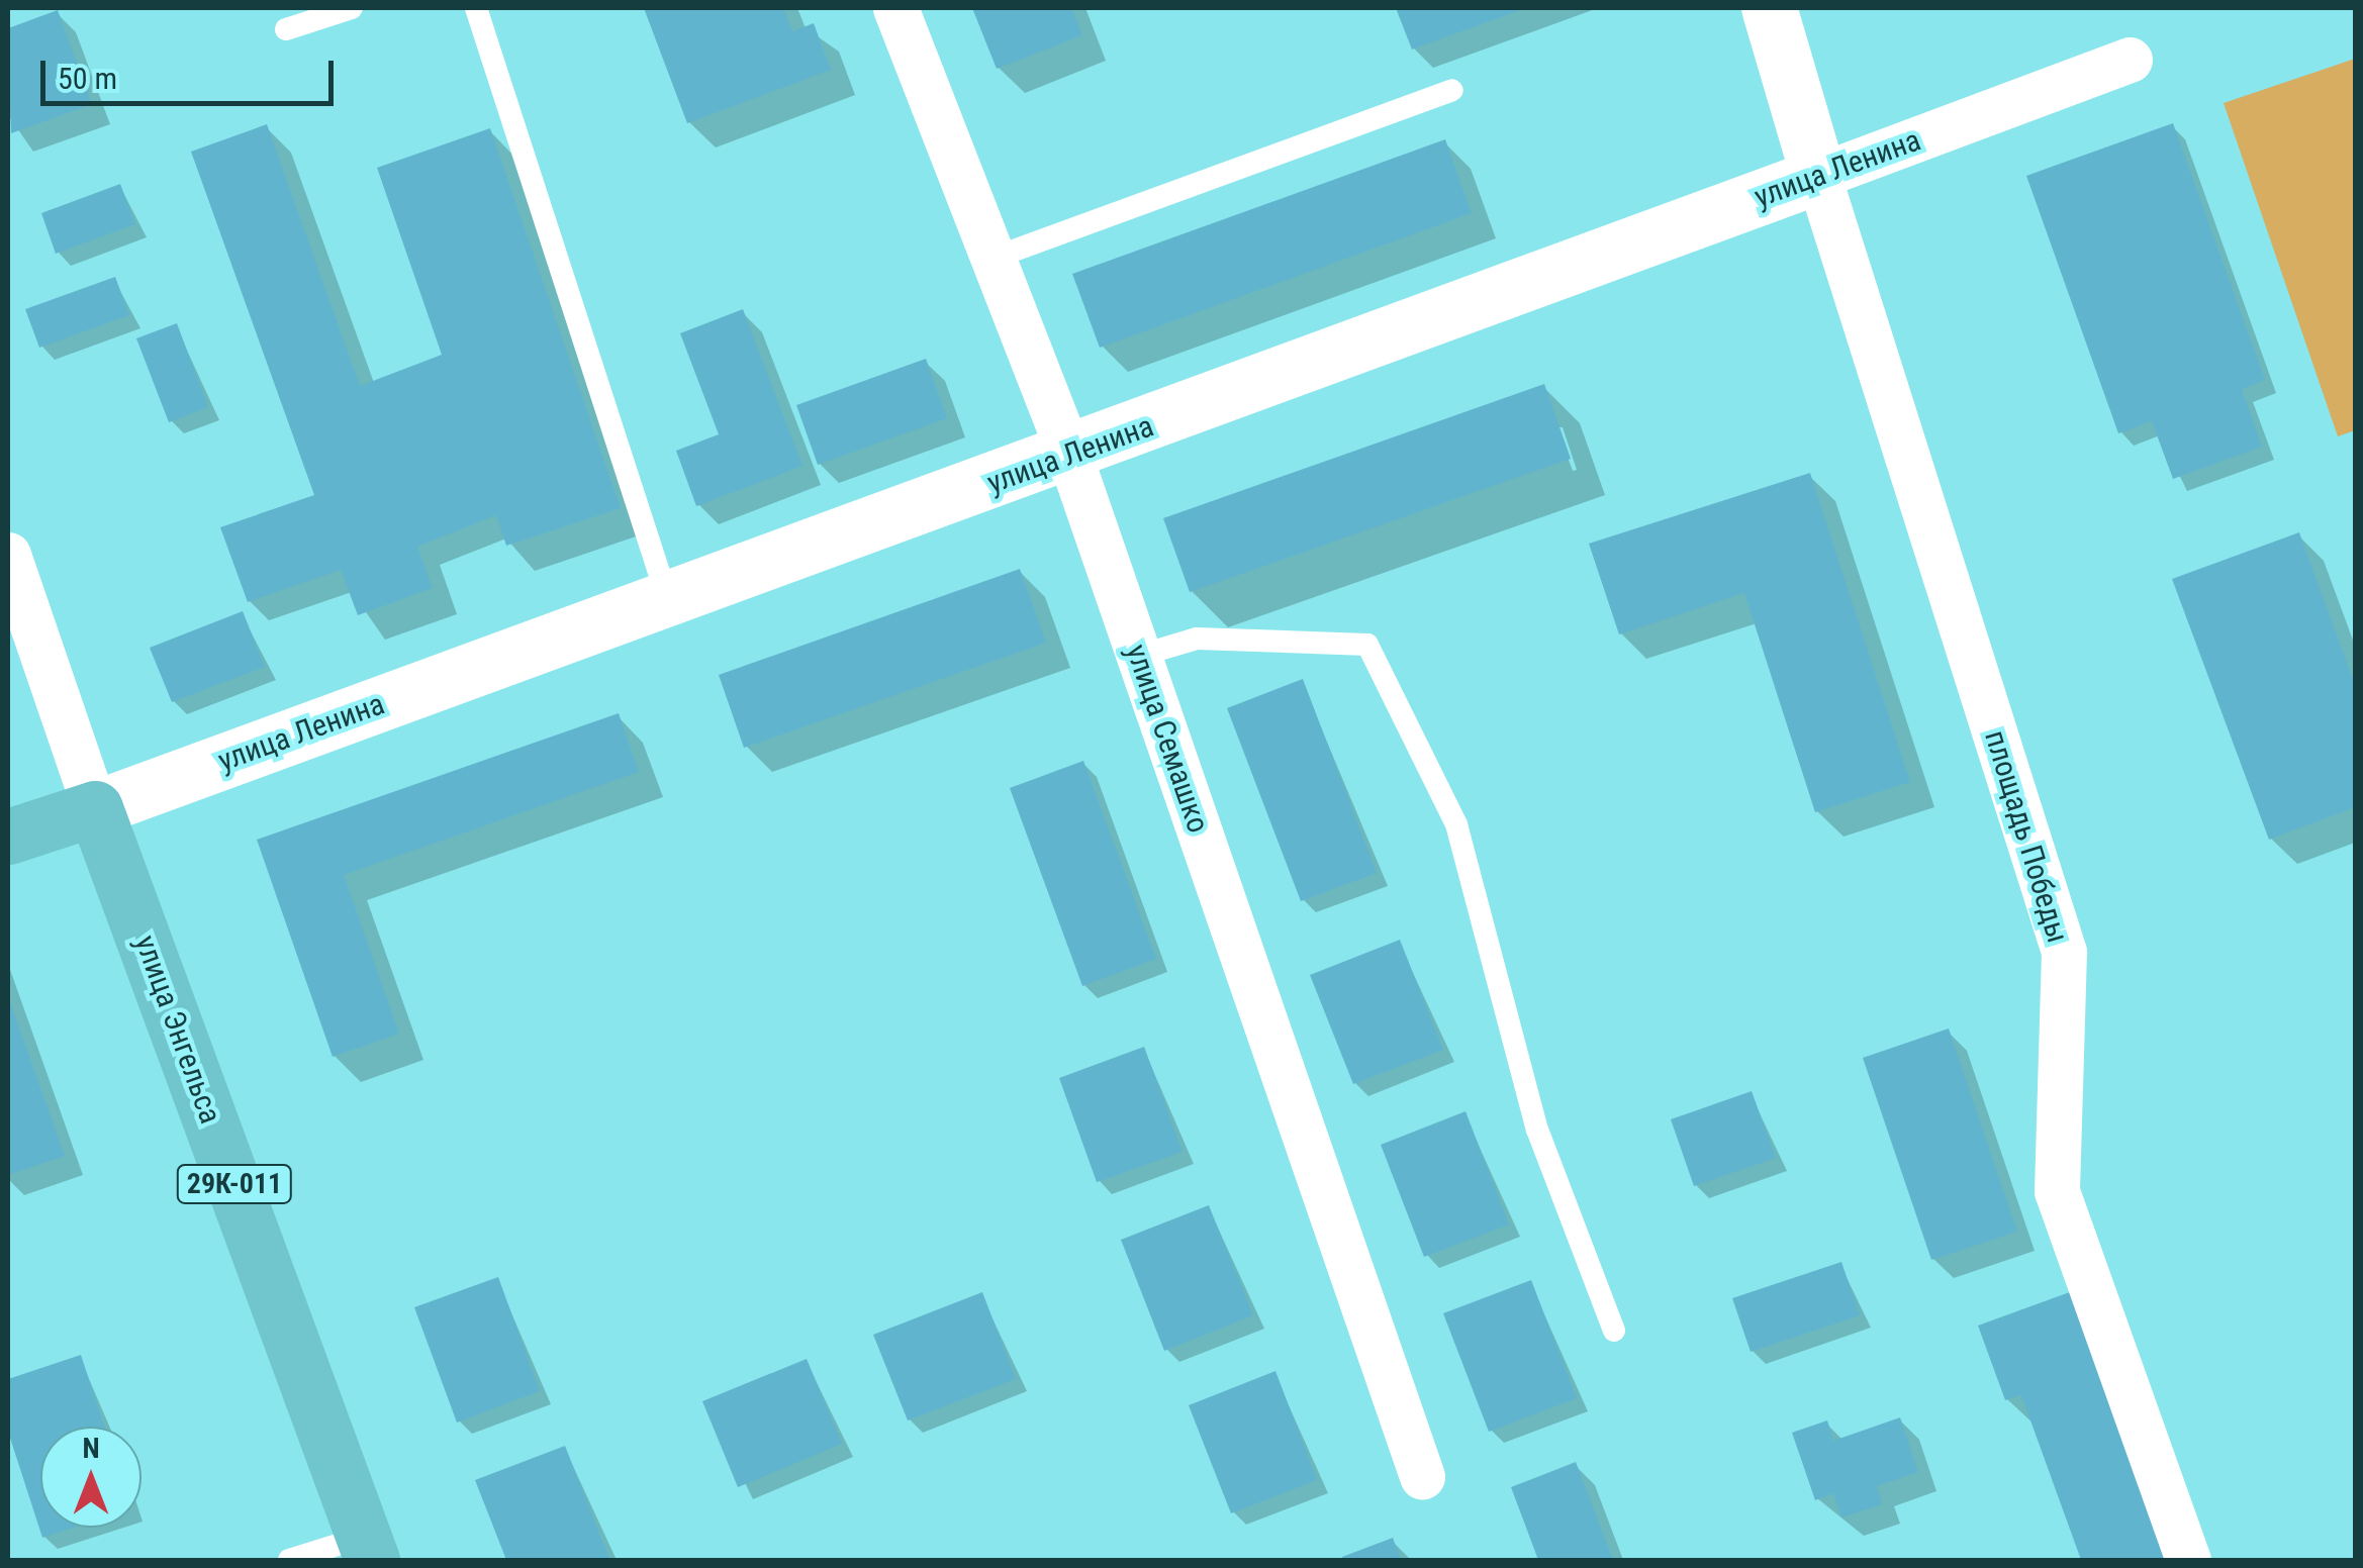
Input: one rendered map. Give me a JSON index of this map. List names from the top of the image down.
{
  "streets": {
    "main road": ["улица Ленина", "улица Энгельса", "29К-011"],
    "street": ["улица Семашко", "площадь Победы"]
  },
  "crossings": [
    ["улица Ленина", "улица Семашко"],
    ["улица Ленина", "площадь Победы"],
    ["улица Ленина", "улица Энгельса"]
  ],
  "scale_bar": "50 m",
  "north": "top"
}
